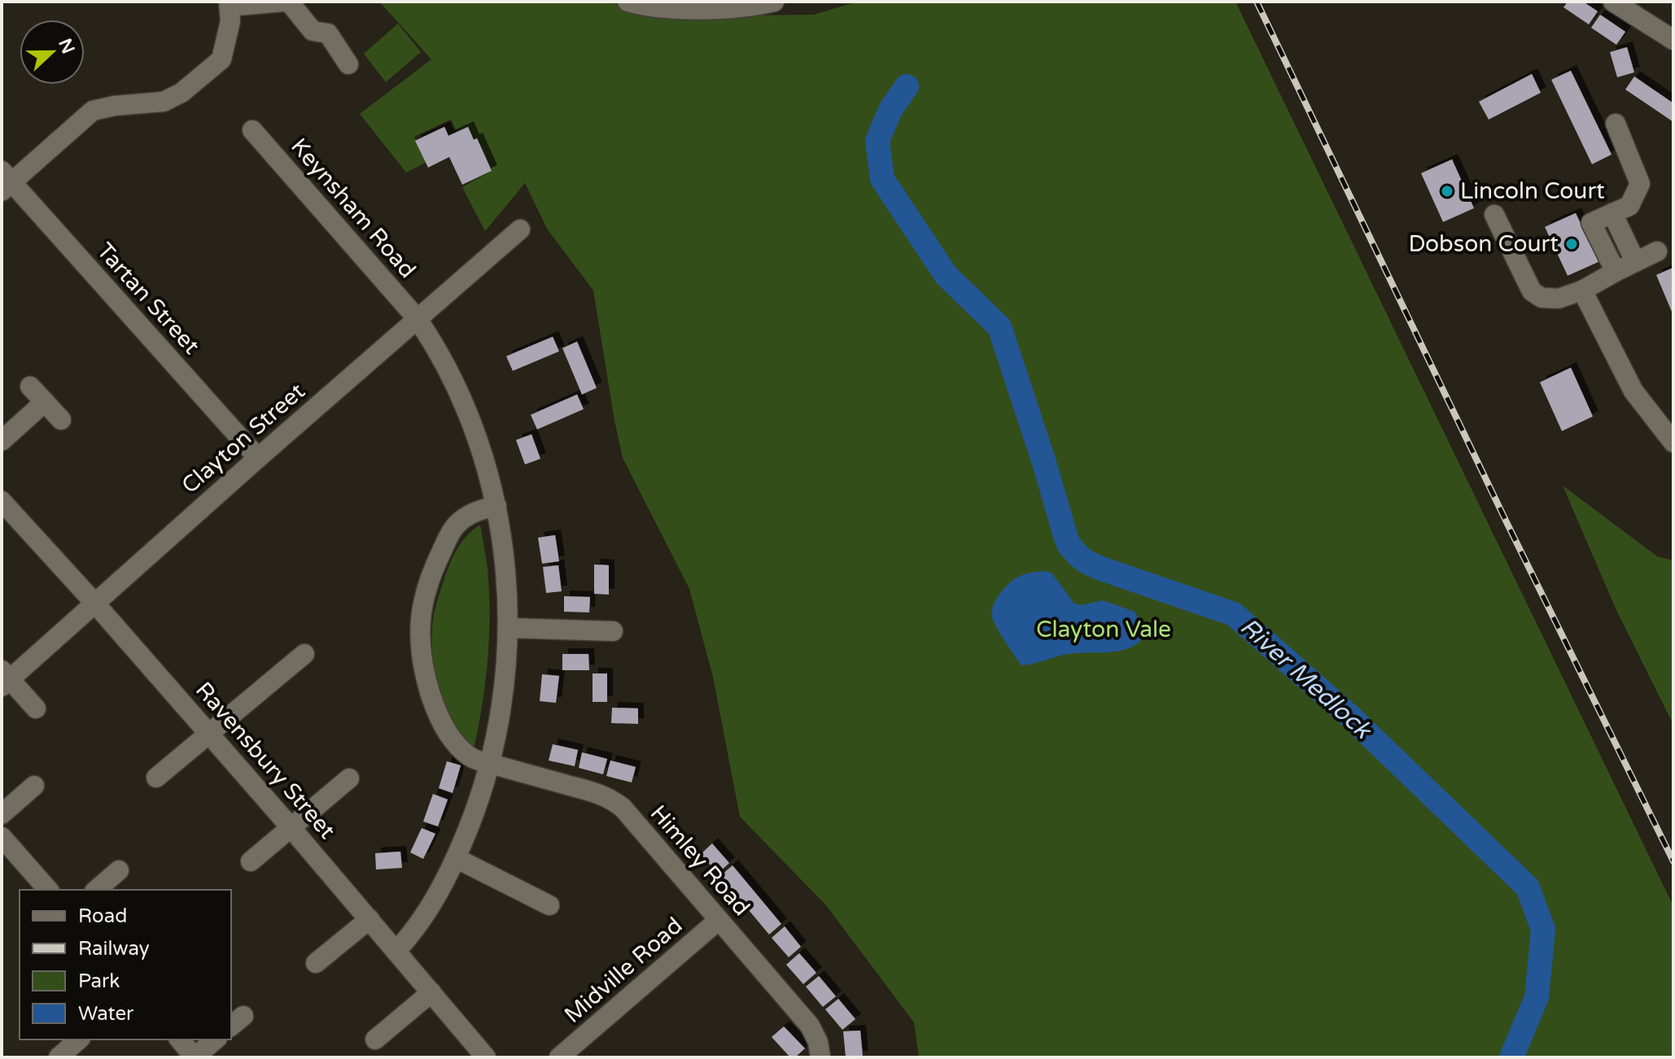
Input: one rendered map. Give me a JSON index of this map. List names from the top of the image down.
{
  "streets": {
    "street": [
      "Keynsham Road",
      "Tartan Street",
      "Clayton Street",
      "Ravensbury Street",
      "Himley Road",
      "Midville Road"
    ]
  },
  "crossings": [
    ["Keynsham Road", "Clayton Street"],
    ["Keynsham Road", "Ravensbury Street"],
    ["Keynsham Road", "Himley Road"],
    ["Tartan Street", "Clayton Street"],
    ["Clayton Street", "Ravensbury Street"],
    ["Himley Road", "Midville Road"]
  ],
  "water": ["River Medlock"],
  "parks": ["Clayton Vale"],
  "places": ["Lincoln Court", "Dobson Court"],
  "legend": [
    "Road",
    "Railway",
    "Park",
    "Water"
  ],
  "north": "right"
}
